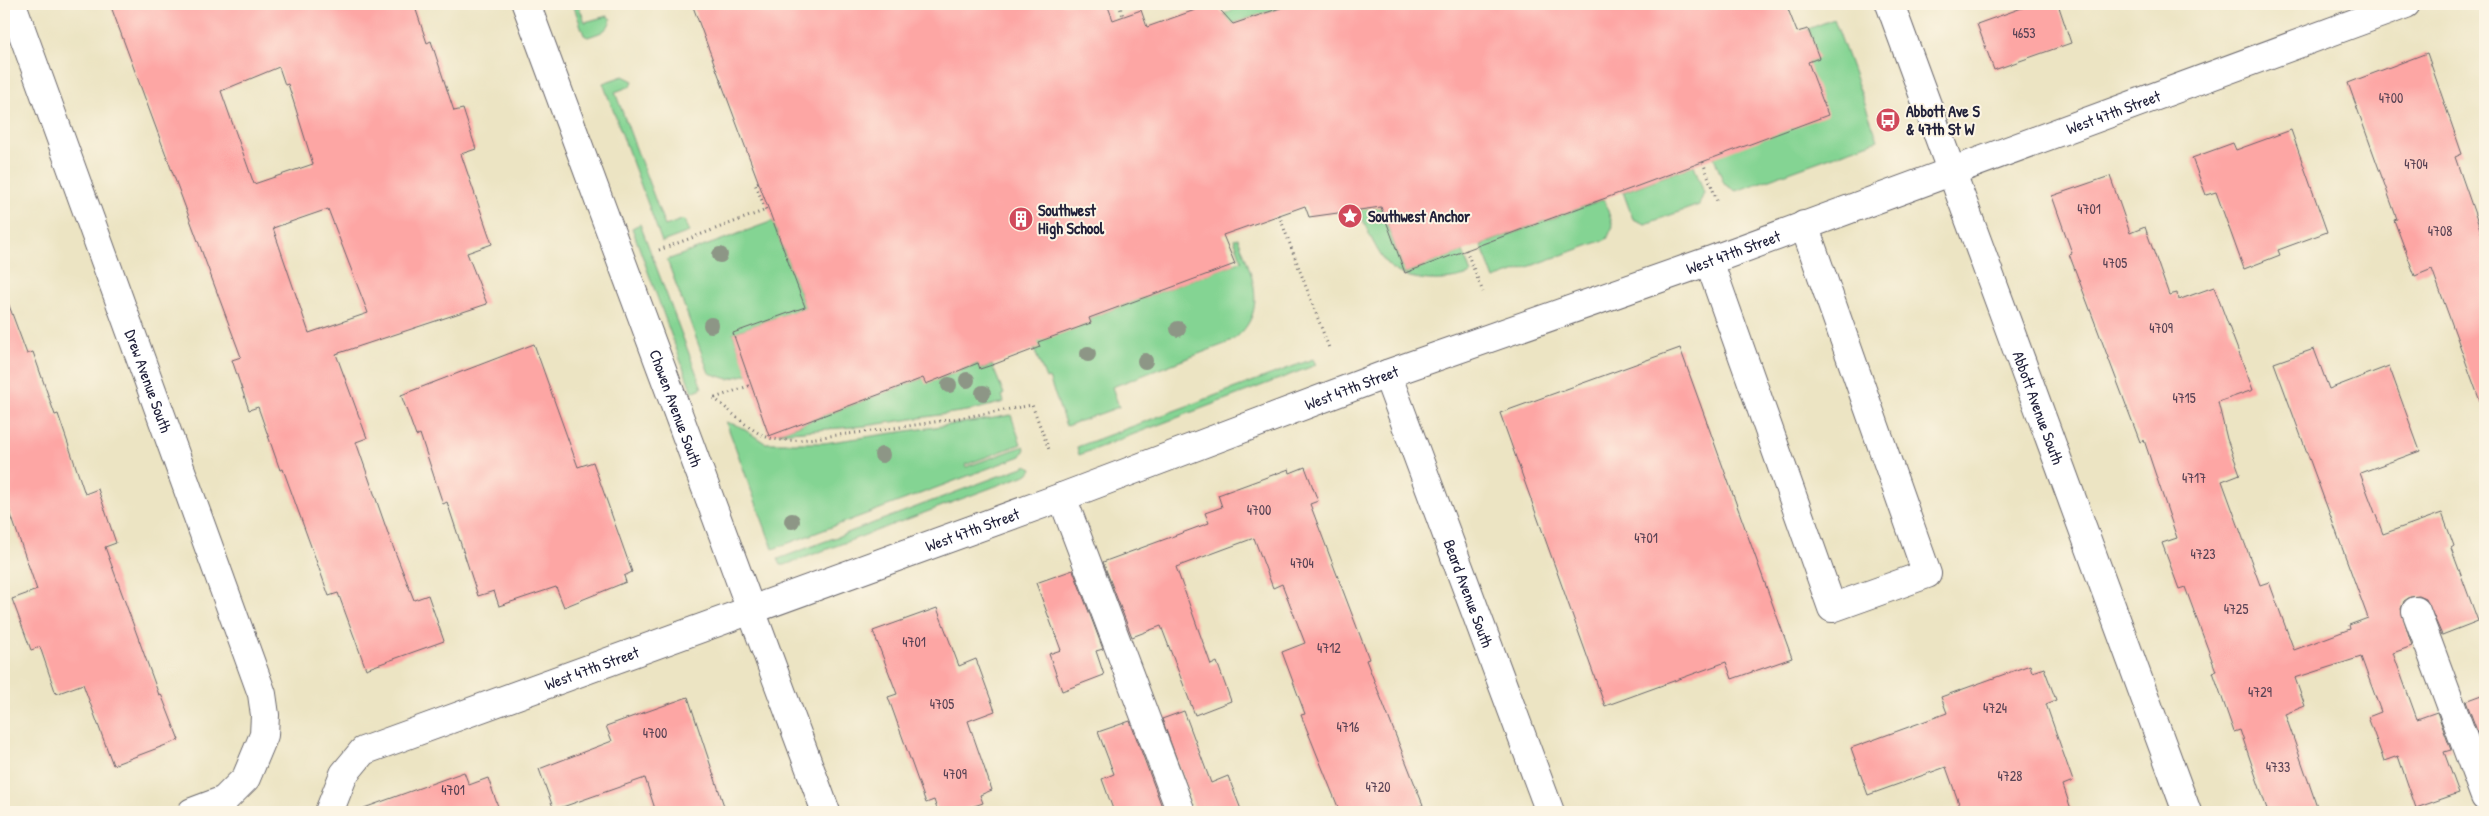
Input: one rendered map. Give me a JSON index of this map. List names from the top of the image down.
{
  "streets": {
    "street": [
      "West 47th Street",
      "Drew Avenue South",
      "Chowen Avenue South",
      "Abbott Avenue South",
      "Beard Avenue South"
    ]
  },
  "crossings": [
    ["West 47th Street", "Chowen Avenue South"],
    ["West 47th Street", "Abbott Avenue South"],
    ["West 47th Street", "Beard Avenue South"]
  ],
  "places": {
    "bus stop": ["Abbott Ave S & 47th St W"],
    "place": ["Southwest Anchor"],
    "building": ["Southwest High School"]
  },
  "house_numbers": [
    "4653",
    "4700",
    "4704",
    "4701",
    "4708",
    "4705",
    "4709",
    "4715",
    "4717",
    "4700",
    "4701",
    "4723",
    "4704",
    "4725",
    "4701",
    "4712",
    "4729",
    "4705",
    "4724",
    "4716",
    "4700",
    "4733",
    "4709",
    "4728",
    "4720",
    "4701"
  ]
}
